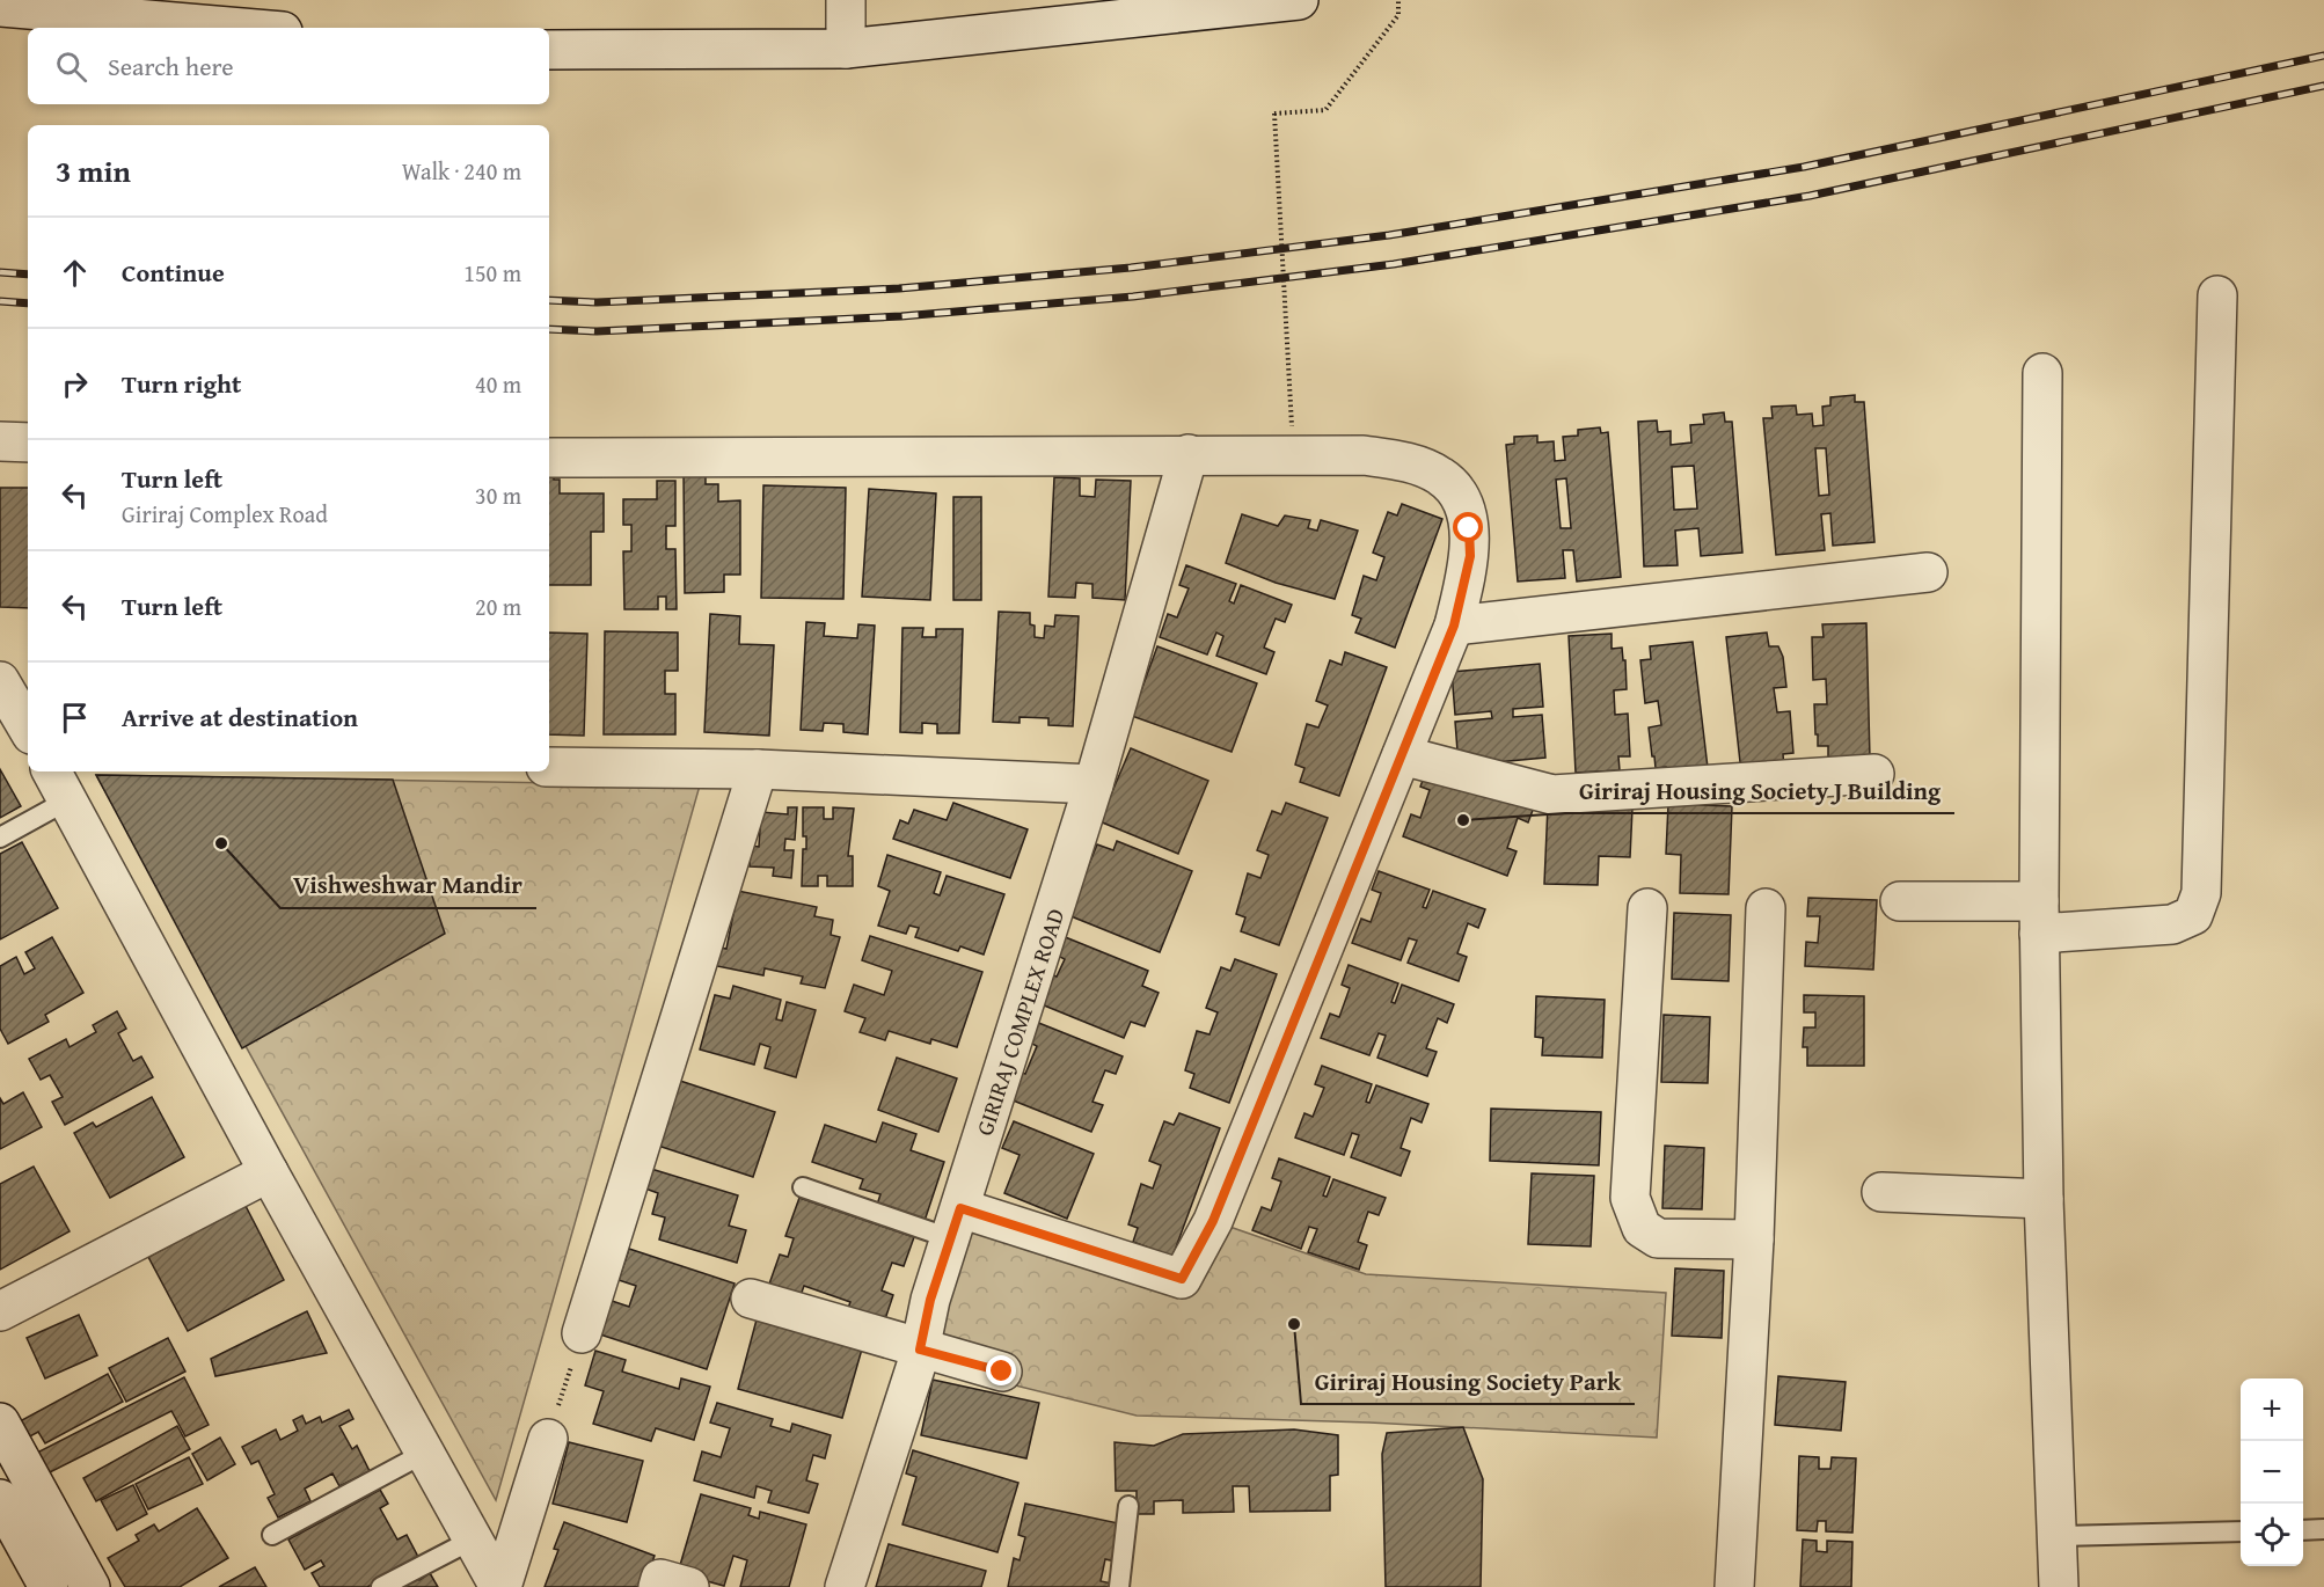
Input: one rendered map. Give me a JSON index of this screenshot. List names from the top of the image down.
{
  "streets": {
    "street": ["GIRIRAJ COMPLEX ROAD"]
  },
  "places": ["Giriraj Housing Society J Building", "Vishweshwar Mandir", "Giriraj Housing Society Park"],
  "page": {
    "search": "Search here",
    "heading": ["3 min", "Walk · 240 m"],
    "list": [
      ["Continue", "150 m"],
      ["Turn right", "40 m"],
      ["Turn left", "Giriraj Complex Road", "30 m"],
      ["Turn left", "20 m"],
      "Arrive at destination"
    ],
    "map_buttons": ["+", "−"]
  }
}
